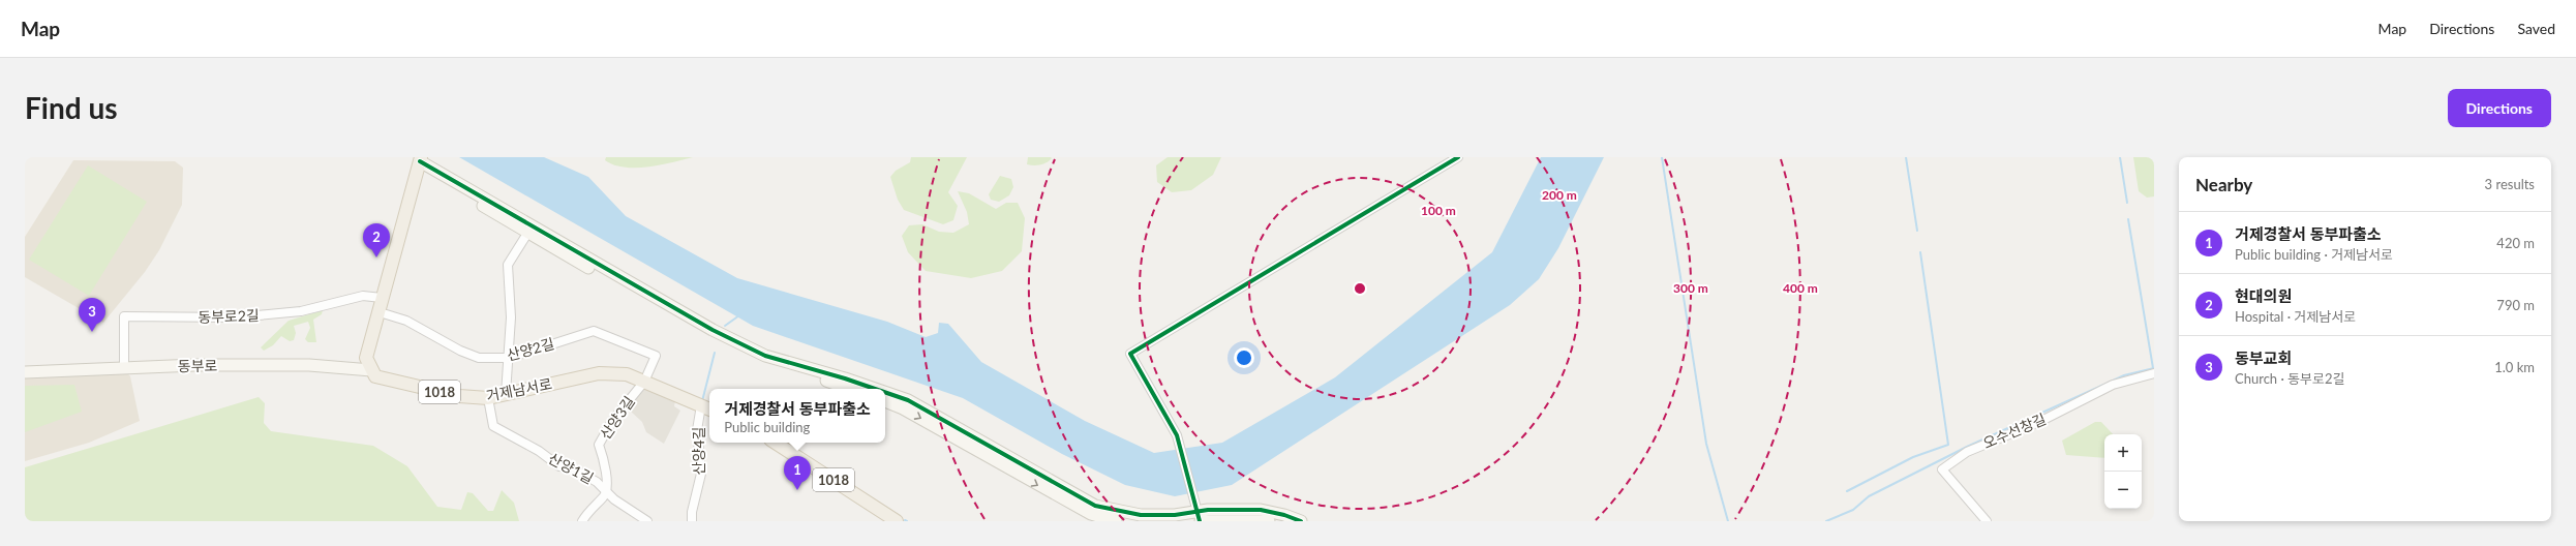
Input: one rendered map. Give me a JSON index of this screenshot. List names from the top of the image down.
{
  "streets": {
    "main road": ["거제남서로", "1018"],
    "street": [
      "동부로2길",
      "산양2길",
      "동부로",
      "산양3길",
      "오수선창길",
      "산양4길",
      "산양1길"
    ]
  },
  "crossings": [
    ["동부로2길", "동부로"],
    ["산양2길", "거제남서로"],
    ["산양2길", "산양3길"],
    ["동부로", "거제남서로"],
    ["거제남서로", "산양3길"],
    ["거제남서로", "산양4길"],
    ["거제남서로", "산양1길"],
    ["산양3길", "산양1길"]
  ],
  "page": {
    "header": "Map",
    "nav": ["Map", "Directions", "Saved"],
    "buttons": "Directions",
    "title": "Find us",
    "heading": ["Nearby", "3 results"],
    "list": [
      {
        "mark": "1",
        "name": "거제경찰서 동부파출소",
        "note": "Public building · 거제남서로",
        "value": "420 m"
      },
      {
        "mark": "2",
        "name": "현대의원",
        "note": "Hospital · 거제남서로",
        "value": "790 m"
      },
      {
        "mark": "3",
        "name": "동부교회",
        "note": "Church · 동부로2길",
        "value": "1.0 km"
      }
    ],
    "pins": ["2", "3", "1"],
    "popup": ["거제경찰서 동부파출소", "Public building"],
    "map_buttons": ["+", "−"]
  },
  "rings": [
    "200 m",
    "100 m",
    "300 m",
    "400 m"
  ]
}
